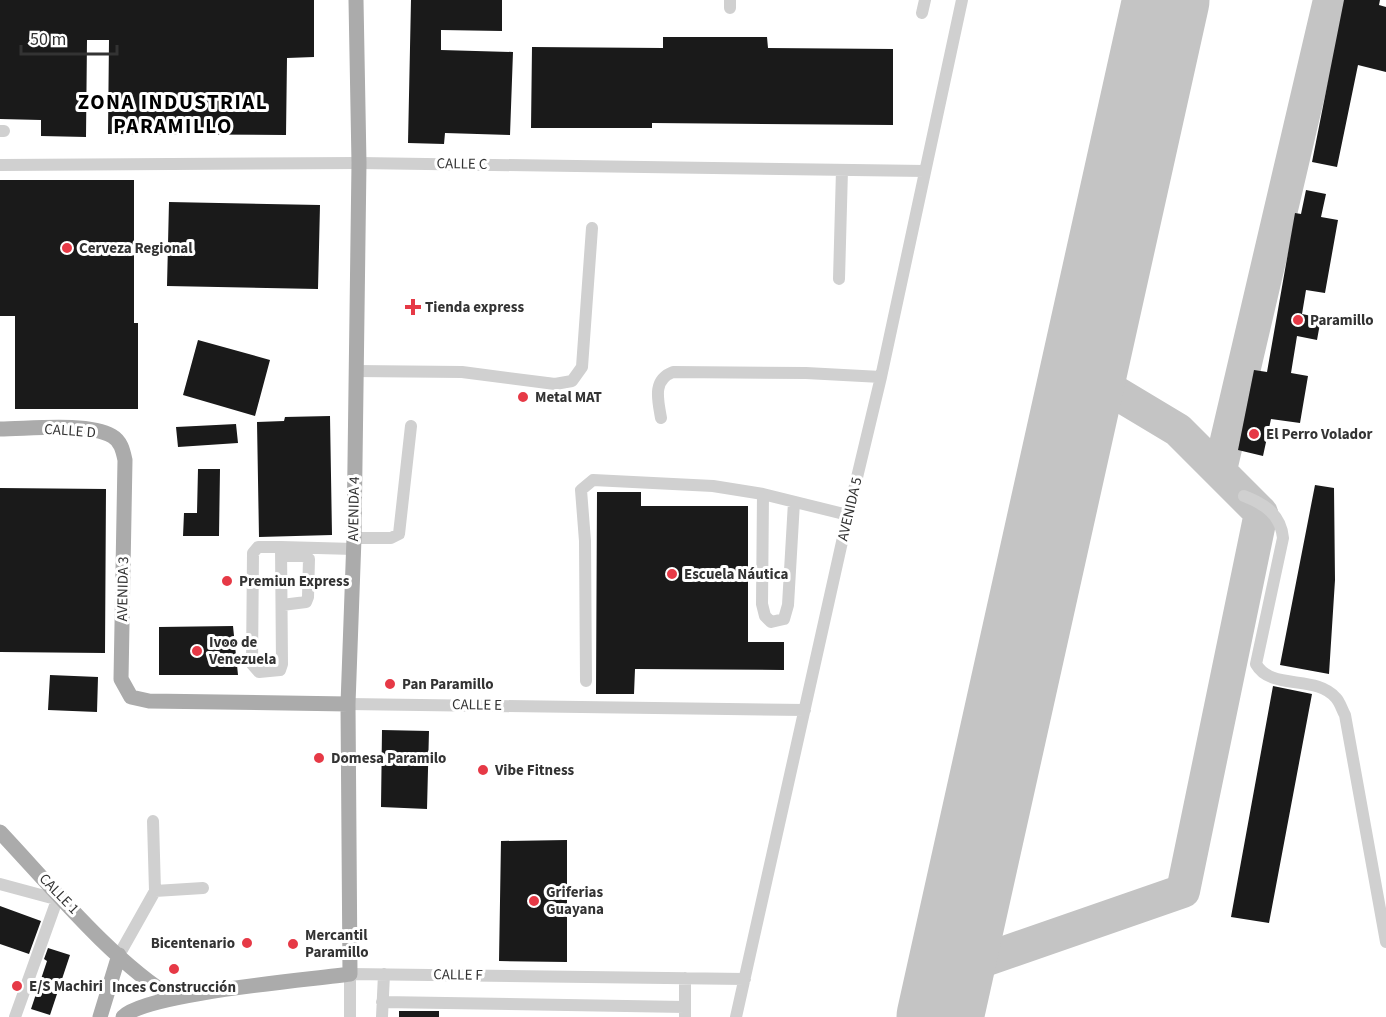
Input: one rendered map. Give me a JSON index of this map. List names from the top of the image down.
{
  "streets": {
    "main road": [
      "CALLE D",
      "AVENIDA 4",
      "AVENIDA 3",
      "CALLE E",
      "CALLE 1",
      "CALLE F"
    ],
    "street": ["CALLE C", "AVENIDA 5"]
  },
  "crossings": [
    ["CALLE C", "AVENIDA 4"],
    ["CALLE C", "AVENIDA 5"],
    ["CALLE D", "AVENIDA 3"],
    ["AVENIDA 4", "CALLE E"],
    ["AVENIDA 4", "CALLE F"],
    ["AVENIDA 5", "CALLE E"],
    ["AVENIDA 5", "CALLE F"],
    ["AVENIDA 3", "CALLE E"],
    ["CALLE 1", "CALLE F"]
  ],
  "districts": ["ZONA INDUSTRIAL PARAMILLO"],
  "places": {
    "other": [
      "Cerveza Regional",
      "Paramillo",
      "Metal MAT",
      "El Perro Volador",
      "Escuela Náutica",
      "Premiun Express",
      "Ivoo de Venezuela",
      "Pan Paramillo",
      "Domesa Paramilo",
      "Vibe Fitness",
      "Griferias Guayana",
      "Bicentenario",
      "Mercantil Paramillo",
      "Inces Construcción",
      "E/S Machiri"
    ],
    "health": ["Tienda express"]
  },
  "scale_bar": "50 m"
}
